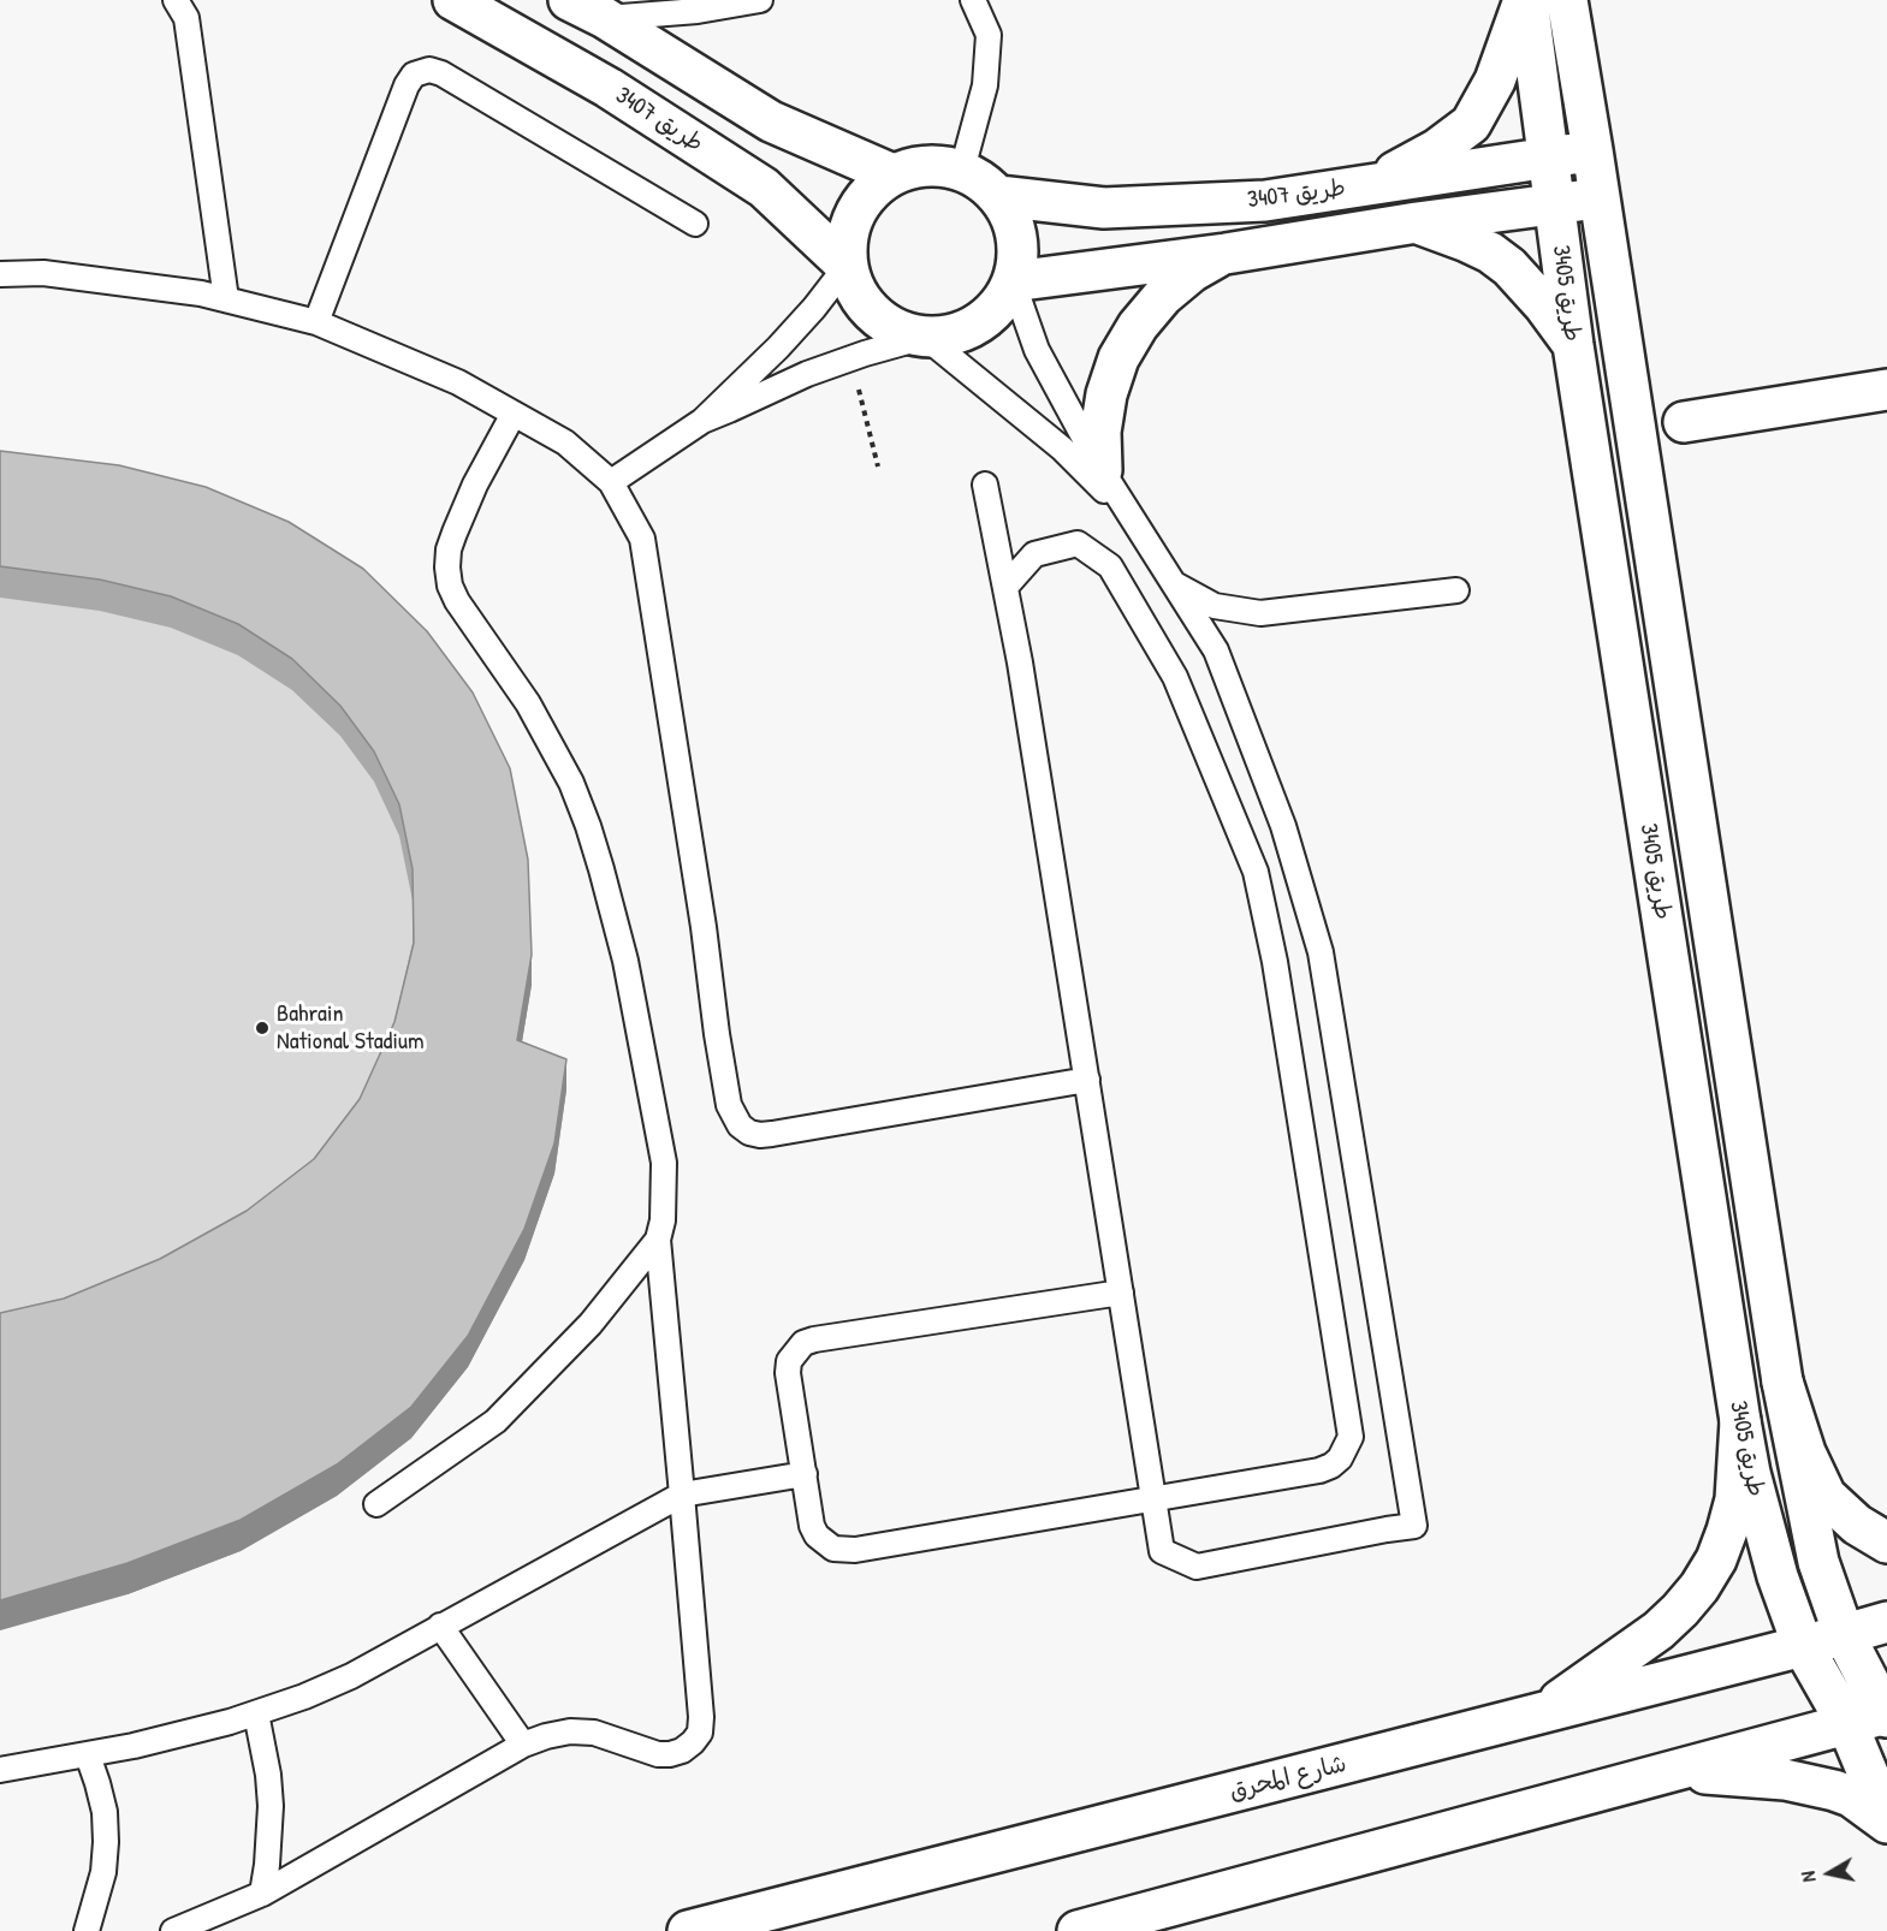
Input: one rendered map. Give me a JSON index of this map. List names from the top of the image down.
{
  "streets": {
    "street": ["طريق 3407", "طريق 3405", "شارع المحرق"]
  },
  "crossings": [
    ["طريق 3407", "طريق 3405"],
    ["طريق 3405", "شارع المحرق"]
  ],
  "places": ["Bahrain National Stadium"],
  "north": "left"
}
